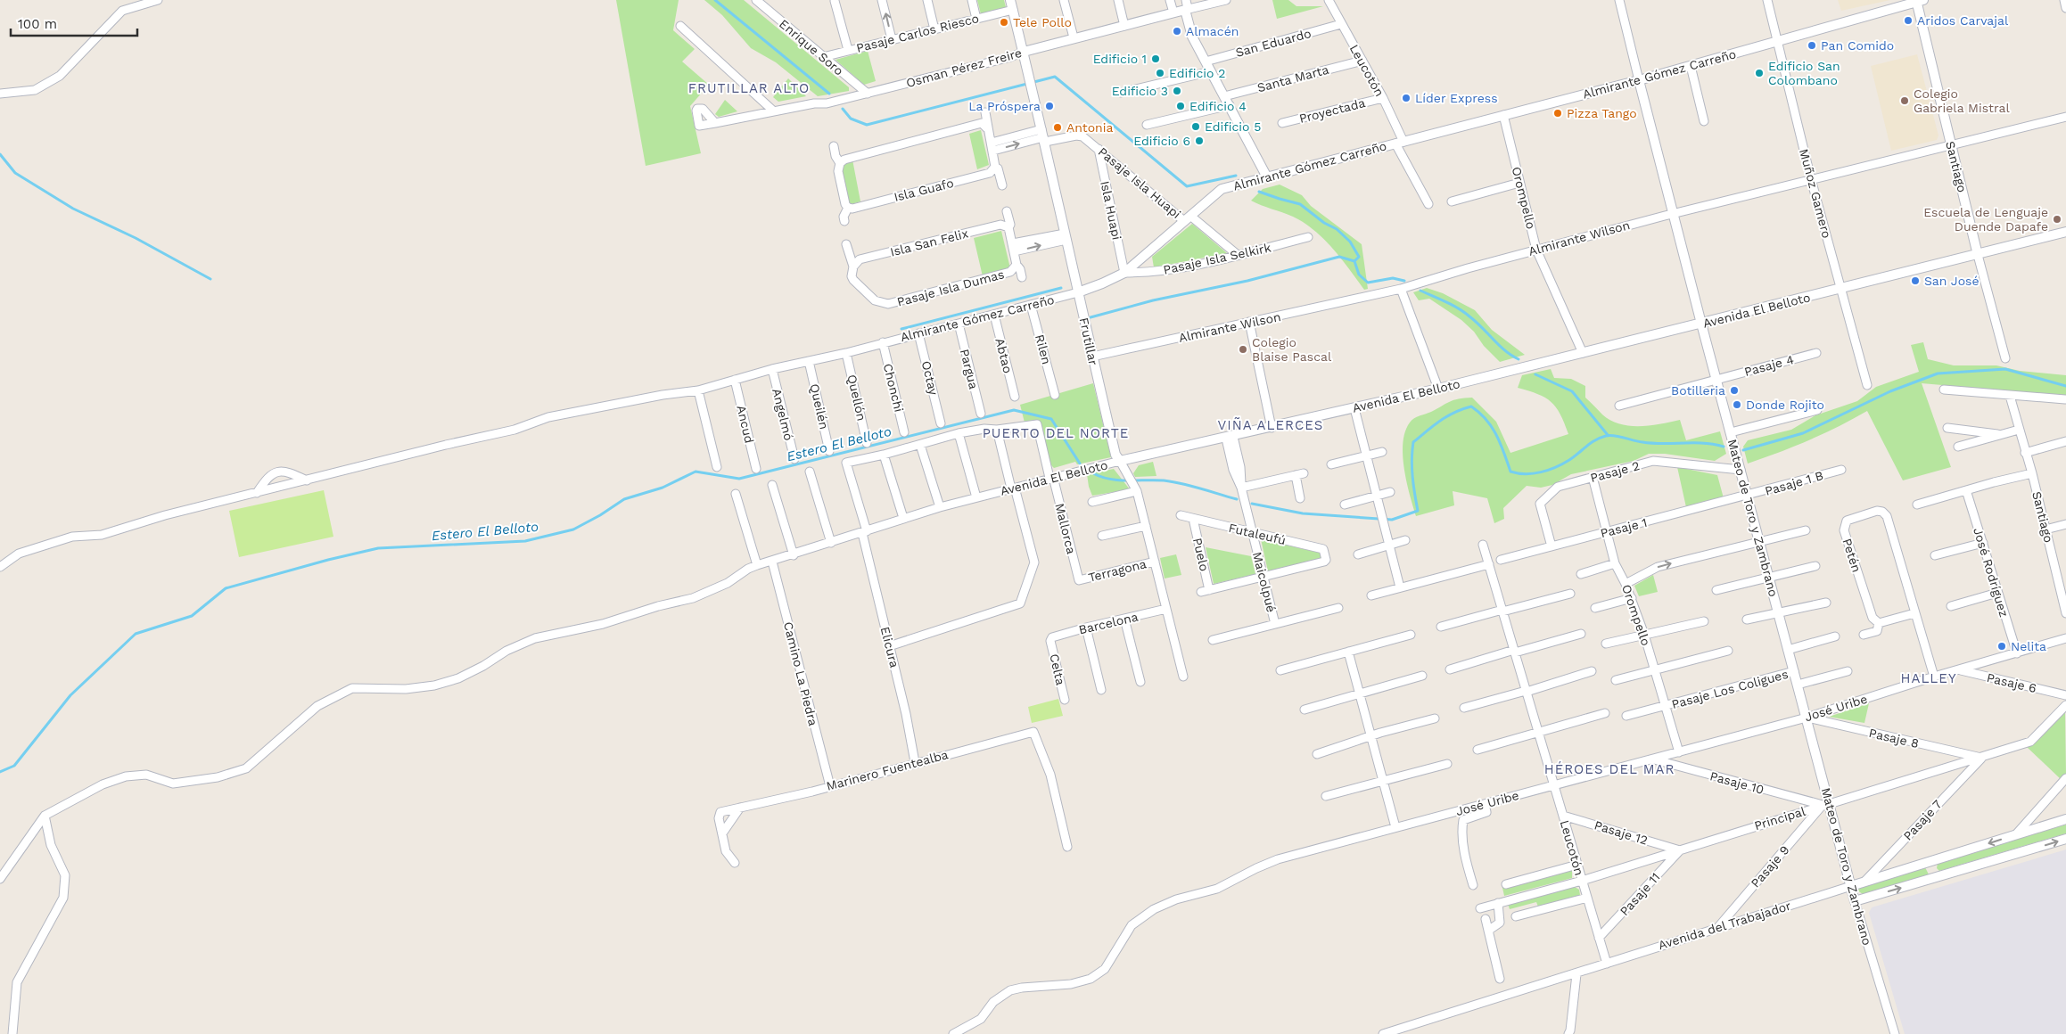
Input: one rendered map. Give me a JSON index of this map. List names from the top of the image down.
{
  "streets": {
    "street": [
      "Pasaje Carlos Riesco",
      "San Eduardo",
      "Enrique Soro",
      "Osman Pérez Freire",
      "Leucotón",
      "Almirante Gómez Carreño",
      "Santa Marta",
      "Proyectada",
      "Santiago",
      "Pasaje Isla Huapi",
      "Isla Guafo",
      "Muñoz Gamero",
      "Orompello",
      "Isla Huapi",
      "Almirante Wilson",
      "Isla San Felix",
      "Pasaje Isla Selkirk",
      "Pasaje Isla Dumas",
      "Avenida El Belloto",
      "Frutillar",
      "Rilen",
      "Abtao",
      "Pasaje 4",
      "Pargua",
      "Octay",
      "Chonchi",
      "Quellón",
      "Queilén",
      "Angelmó",
      "Ancud",
      "Pasaje 2",
      "Pasaje 1 B",
      "Mateo de Toro y Zambrano",
      "Pasaje 1",
      "Mallorca",
      "Futaleufú",
      "Puelo",
      "Petén",
      "Terragona",
      "José Rodríguez",
      "Maicolpué",
      "Barcelona",
      "Elicura",
      "Celta",
      "Camino La Piedra",
      "Pasaje 6",
      "Pasaje Los Coligues",
      "José Uribe",
      "Pasaje 8",
      "Marinero Fuentealba",
      "Pasaje 10",
      "Principal",
      "Pasaje 7",
      "Pasaje 12",
      "Pasaje 9",
      "Pasaje 11",
      "Avenida del Trabajador"
    ]
  },
  "crossings": [
    ["Pasaje Carlos Riesco", "Enrique Soro"],
    ["Pasaje Carlos Riesco", "Frutillar"],
    ["San Eduardo", "Leucotón"],
    ["Enrique Soro", "Osman Pérez Freire"],
    ["Osman Pérez Freire", "Frutillar"],
    ["Leucotón", "Almirante Gómez Carreño"],
    ["Leucotón", "Santa Marta"],
    ["Leucotón", "Proyectada"],
    ["Leucotón", "José Uribe"],
    ["Leucotón", "Principal"],
    ["Leucotón", "Pasaje 12"],
    ["Leucotón", "Pasaje 11"],
    ["Leucotón", "Avenida del Trabajador"],
    ["Almirante Gómez Carreño", "Santiago"],
    ["Almirante Gómez Carreño", "Pasaje Isla Huapi"],
    ["Almirante Gómez Carreño", "Muñoz Gamero"],
    ["Almirante Gómez Carreño", "Orompello"],
    ["Almirante Gómez Carreño", "Isla Huapi"],
    ["Almirante Gómez Carreño", "Pasaje Isla Selkirk"],
    ["Almirante Gómez Carreño", "Frutillar"],
    ["Almirante Gómez Carreño", "Rilen"],
    ["Almirante Gómez Carreño", "Abtao"],
    ["Almirante Gómez Carreño", "Pargua"],
    ["Almirante Gómez Carreño", "Octay"],
    ["Almirante Gómez Carreño", "Chonchi"],
    ["Almirante Gómez Carreño", "Quellón"],
    ["Almirante Gómez Carreño", "Queilén"],
    ["Almirante Gómez Carreño", "Angelmó"],
    ["Almirante Gómez Carreño", "Ancud"],
    ["Almirante Gómez Carreño", "Mateo de Toro y Zambrano"],
    ["Santiago", "Almirante Wilson"],
    ["Santiago", "Avenida El Belloto"],
    ["Pasaje Isla Huapi", "Isla Huapi"],
    ["Pasaje Isla Huapi", "Pasaje Isla Selkirk"],
    ["Pasaje Isla Huapi", "Frutillar"],
    ["Muñoz Gamero", "Almirante Wilson"],
    ["Muñoz Gamero", "Avenida El Belloto"],
    ["Orompello", "Almirante Wilson"],
    ["Orompello", "Avenida El Belloto"],
    ["Orompello", "Pasaje 2"],
    ["Orompello", "Pasaje 1"],
    ["Orompello", "Pasaje Los Coligues"],
    ["Orompello", "José Uribe"],
    ["Isla Huapi", "Pasaje Isla Selkirk"],
    ["Almirante Wilson", "Frutillar"],
    ["Almirante Wilson", "Mateo de Toro y Zambrano"],
    ["Isla San Felix", "Pasaje Isla Dumas"],
    ["Avenida El Belloto", "Frutillar"],
    ["Avenida El Belloto", "Mateo de Toro y Zambrano"],
    ["Avenida El Belloto", "Mallorca"],
    ["Avenida El Belloto", "Maicolpué"],
    ["Avenida El Belloto", "Elicura"],
    ["Avenida El Belloto", "Camino La Piedra"],
    ["Frutillar", "Terragona"],
    ["Frutillar", "Barcelona"],
    ["Pasaje 4", "Mateo de Toro y Zambrano"],
    ["Pasaje 2", "Mateo de Toro y Zambrano"],
    ["Pasaje 2", "Pasaje 1"],
    ["Pasaje 1 B", "Mateo de Toro y Zambrano"],
    ["Pasaje 1 B", "Pasaje 1"],
    ["Mateo de Toro y Zambrano", "Pasaje 1"],
    ["Mateo de Toro y Zambrano", "Pasaje Los Coligues"],
    ["Mateo de Toro y Zambrano", "José Uribe"],
    ["Mateo de Toro y Zambrano", "Pasaje 8"],
    ["Mateo de Toro y Zambrano", "Pasaje 10"],
    ["Mateo de Toro y Zambrano", "Principal"],
    ["Mateo de Toro y Zambrano", "Pasaje 9"],
    ["Mateo de Toro y Zambrano", "Avenida del Trabajador"],
    ["Mallorca", "Terragona"],
    ["Futaleufú", "Puelo"],
    ["Futaleufú", "Maicolpué"],
    ["Puelo", "Maicolpué"],
    ["Petén", "José Uribe"],
    ["José Rodríguez", "José Uribe"],
    ["Barcelona", "Celta"],
    ["Elicura", "Marinero Fuentealba"],
    ["Camino La Piedra", "Marinero Fuentealba"],
    ["Pasaje 6", "José Uribe"],
    ["José Uribe", "Pasaje 8"],
    ["José Uribe", "Pasaje 10"],
    ["Pasaje 8", "Principal"],
    ["Pasaje 8", "Pasaje 7"],
    ["Pasaje 10", "Principal"],
    ["Pasaje 10", "Pasaje 9"],
    ["Principal", "Pasaje 7"],
    ["Principal", "Pasaje 12"],
    ["Principal", "Pasaje 9"],
    ["Principal", "Pasaje 11"],
    ["Pasaje 7", "Avenida del Trabajador"],
    ["Pasaje 12", "Pasaje 11"],
    ["Pasaje 9", "Avenida del Trabajador"]
  ],
  "districts": [
    "FRUTILLAR ALTO",
    "VIÑA ALERCES",
    "PUERTO DEL NORTE",
    "HALLEY",
    "HÉROES DEL MAR"
  ],
  "water": ["Estero El Belloto"],
  "places": [
    "Aridos Carvajal",
    "Tele Pollo",
    "Almacén",
    "Pan Comido",
    "Edificio 1",
    "Edificio 2",
    "Edificio San Colombano",
    "Edificio 3",
    "Líder Express",
    "Colegio Gabriela Mistral",
    "La Próspera",
    "Edificio 4",
    "Pizza Tango",
    "Edificio 5",
    "Antonia",
    "Edificio 6",
    "Escuela de Lenguaje Duende Dapafe",
    "San José",
    "Colegio Blaise Pascal",
    "Botilleria",
    "Donde Rojito",
    "Nelita"
  ],
  "scale_bar": "100 m"
}
